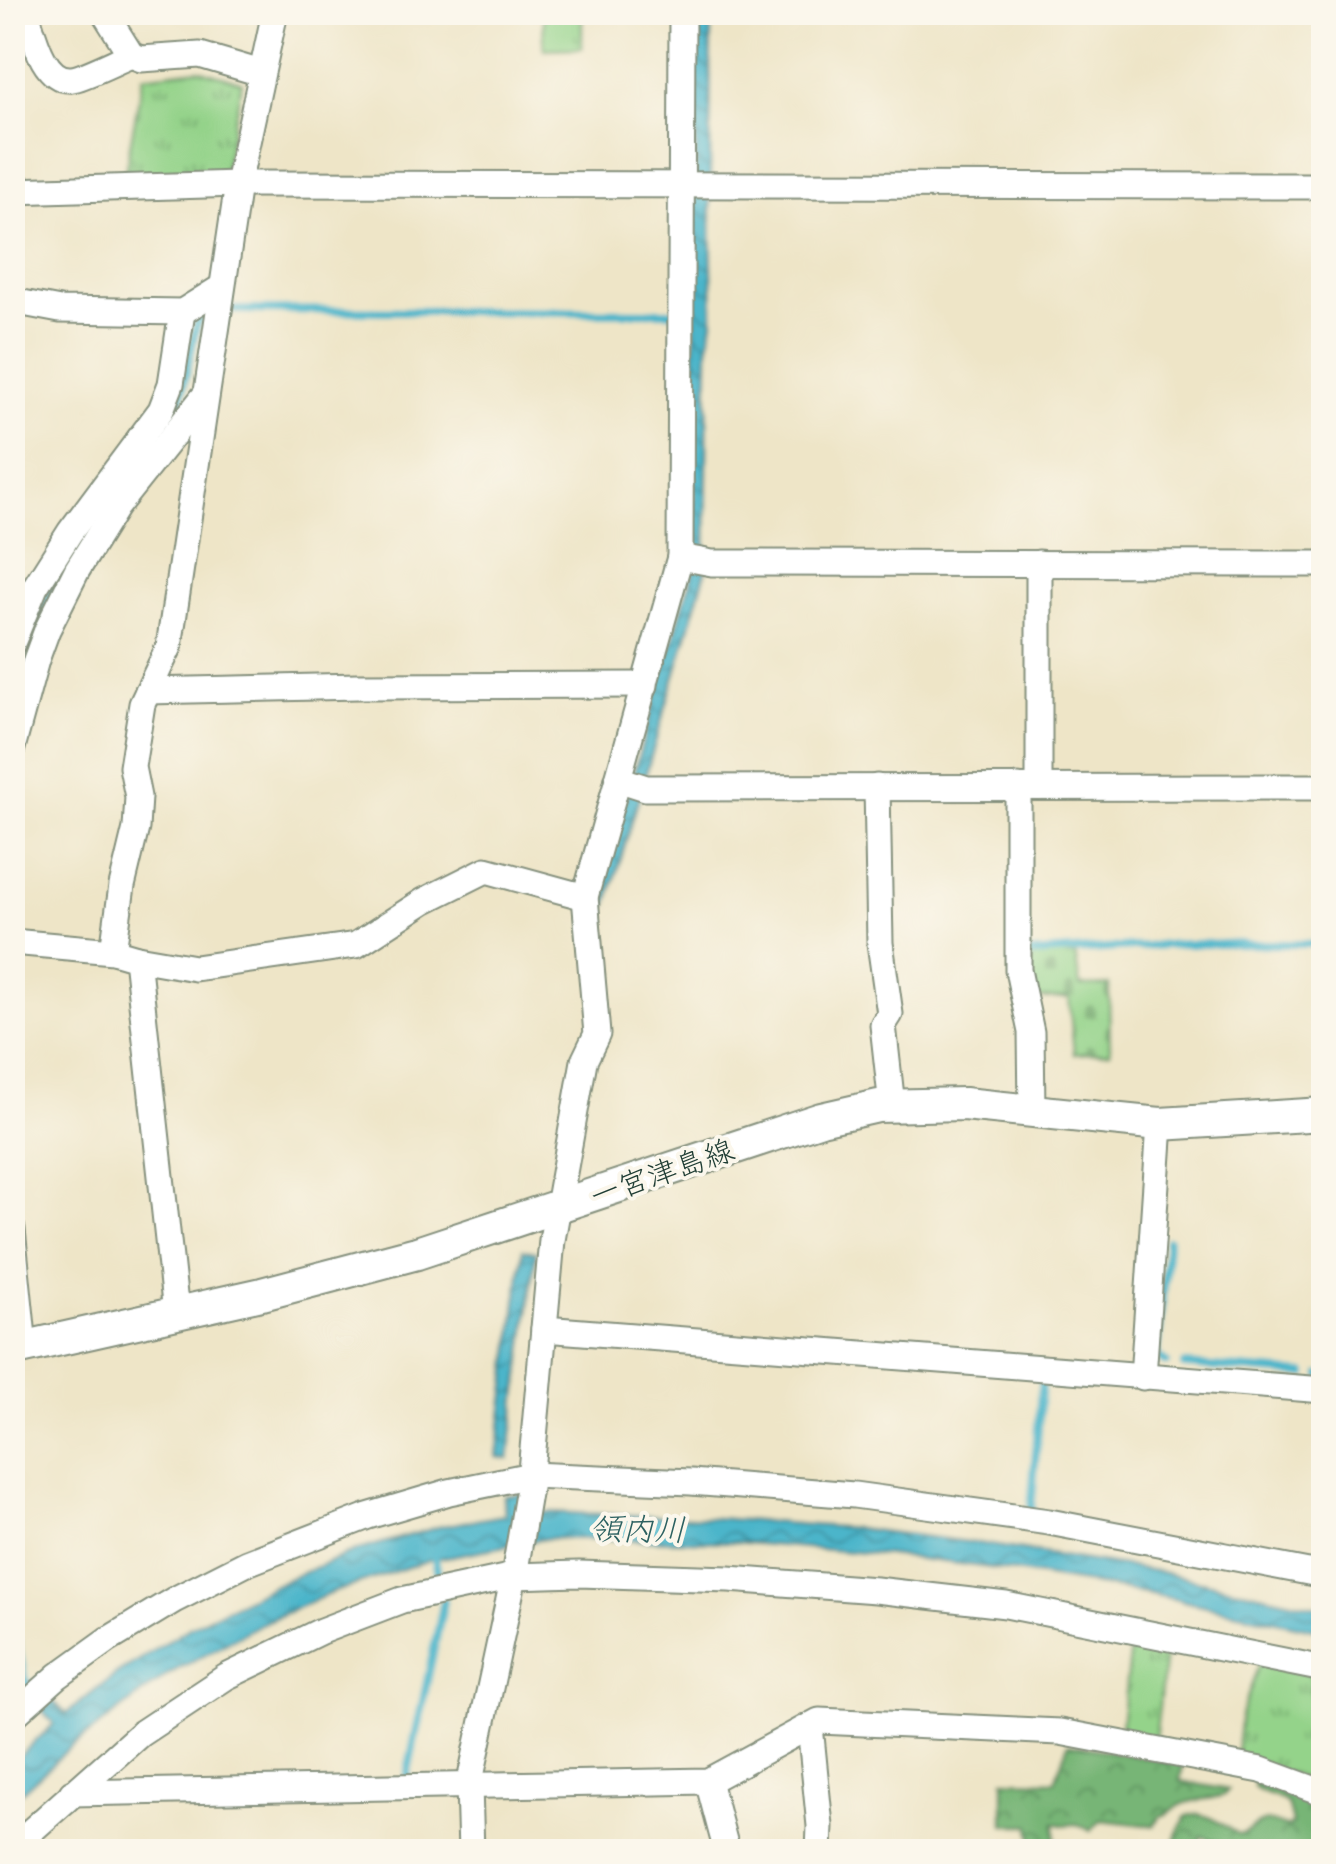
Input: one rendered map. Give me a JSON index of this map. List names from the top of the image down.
{
  "streets": {
    "main road": ["一宮津島線"]
  },
  "water": ["領内川"]
}
